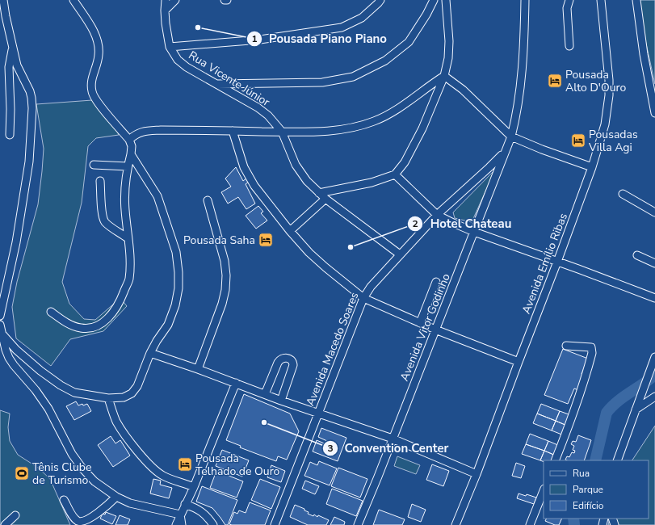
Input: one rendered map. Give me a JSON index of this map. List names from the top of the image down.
{
  "streets": {
    "street": [
      "Rua Vicente Júnior",
      "Avenida Emílio Ribas",
      "Avenida Vitor Godinho",
      "Avenida Macedo Soares"
    ]
  },
  "crossings": [
    ["Rua Vicente Júnior", "Avenida Macedo Soares"],
    ["Avenida Vitor Godinho", "Avenida Macedo Soares"]
  ],
  "places": {
    "other": ["Pousada Piano Piano", "Hotel Chateau", "Convention Center"],
    "hotel": [
      "Pousada Alto D'Ouro",
      "Pousadas Villa Agi",
      "Pousada Saha",
      "Pousada Telhado de Ouro"
    ],
    "sports": ["Tênis Clube de Turismo"]
  },
  "legend": ["Rua", "Parque", "Edifício"]
}
